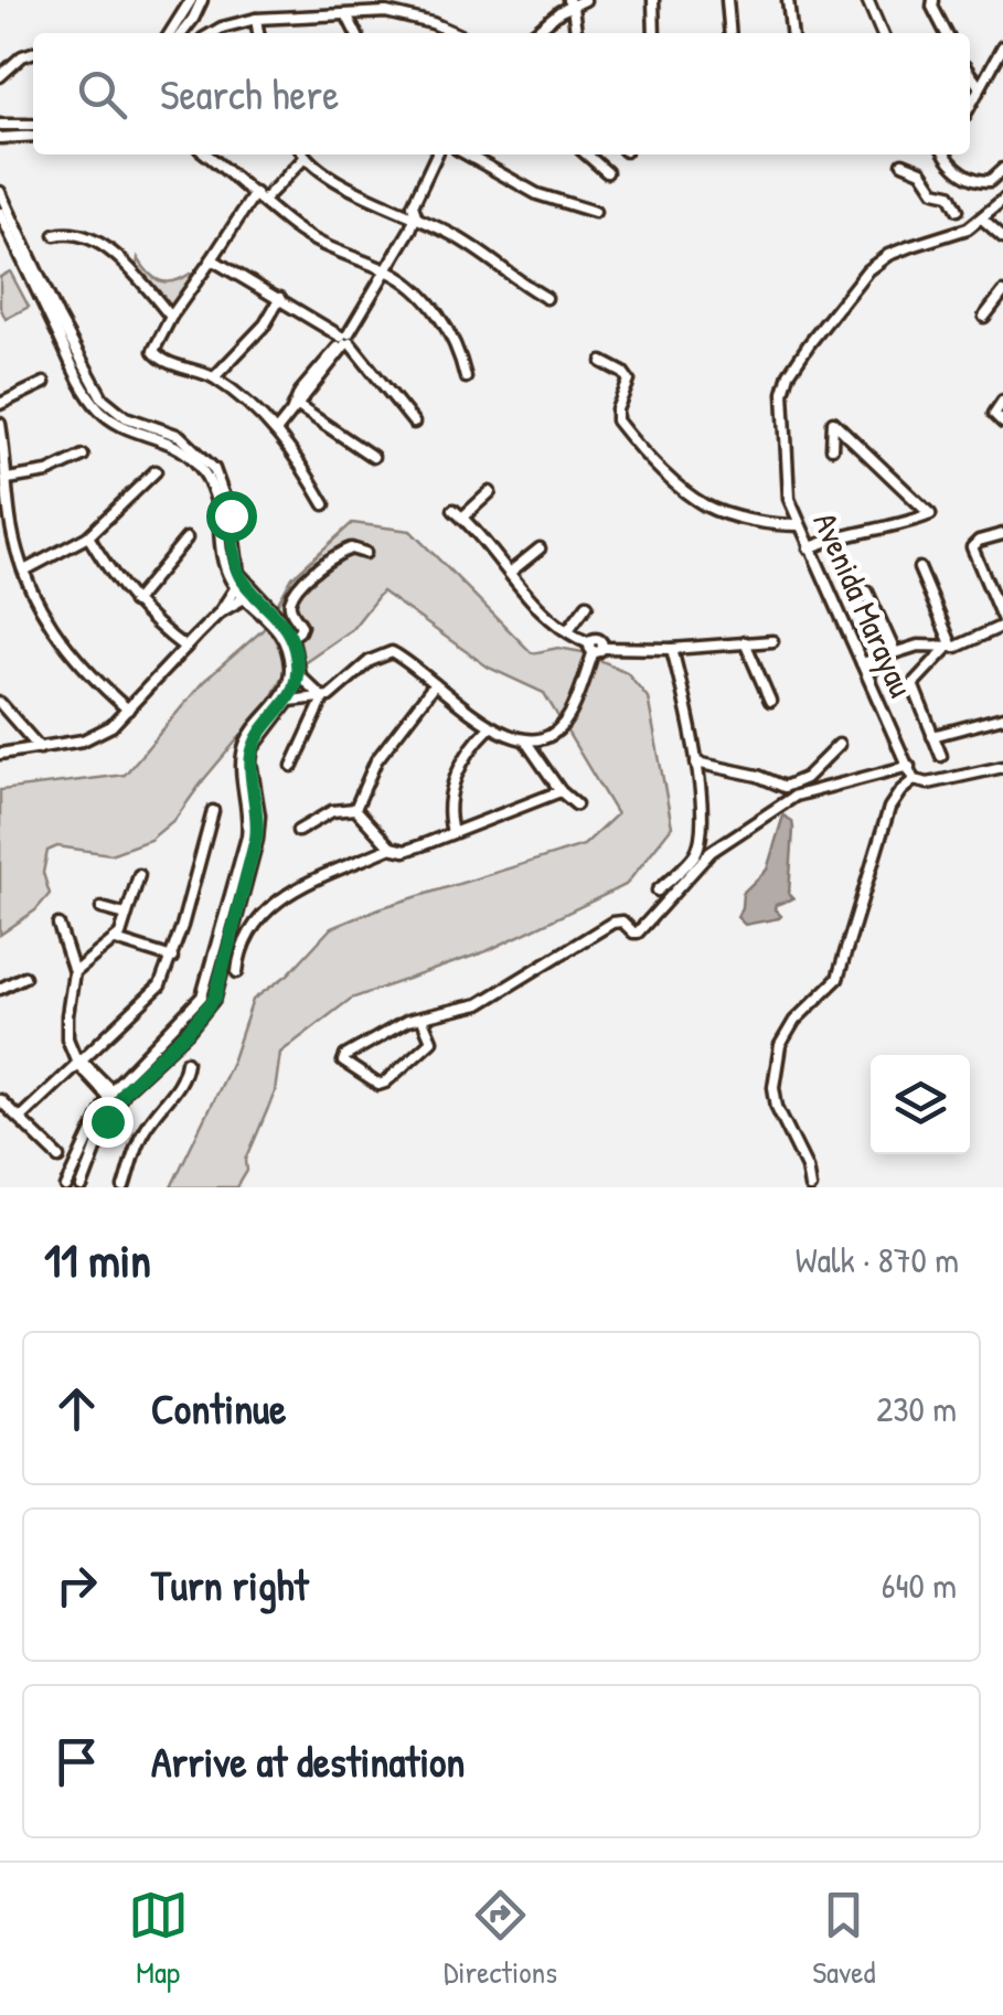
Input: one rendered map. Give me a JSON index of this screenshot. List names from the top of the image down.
{
  "streets": {
    "street": ["Avenida Marayau"]
  },
  "page": {
    "search": "Search here",
    "heading": ["11 min", "Walk · 870 m"],
    "list": [
      ["Continue", "230 m"],
      ["Turn right", "640 m"],
      "Arrive at destination"
    ],
    "nav": ["Map", "Directions", "Saved"]
  }
}
